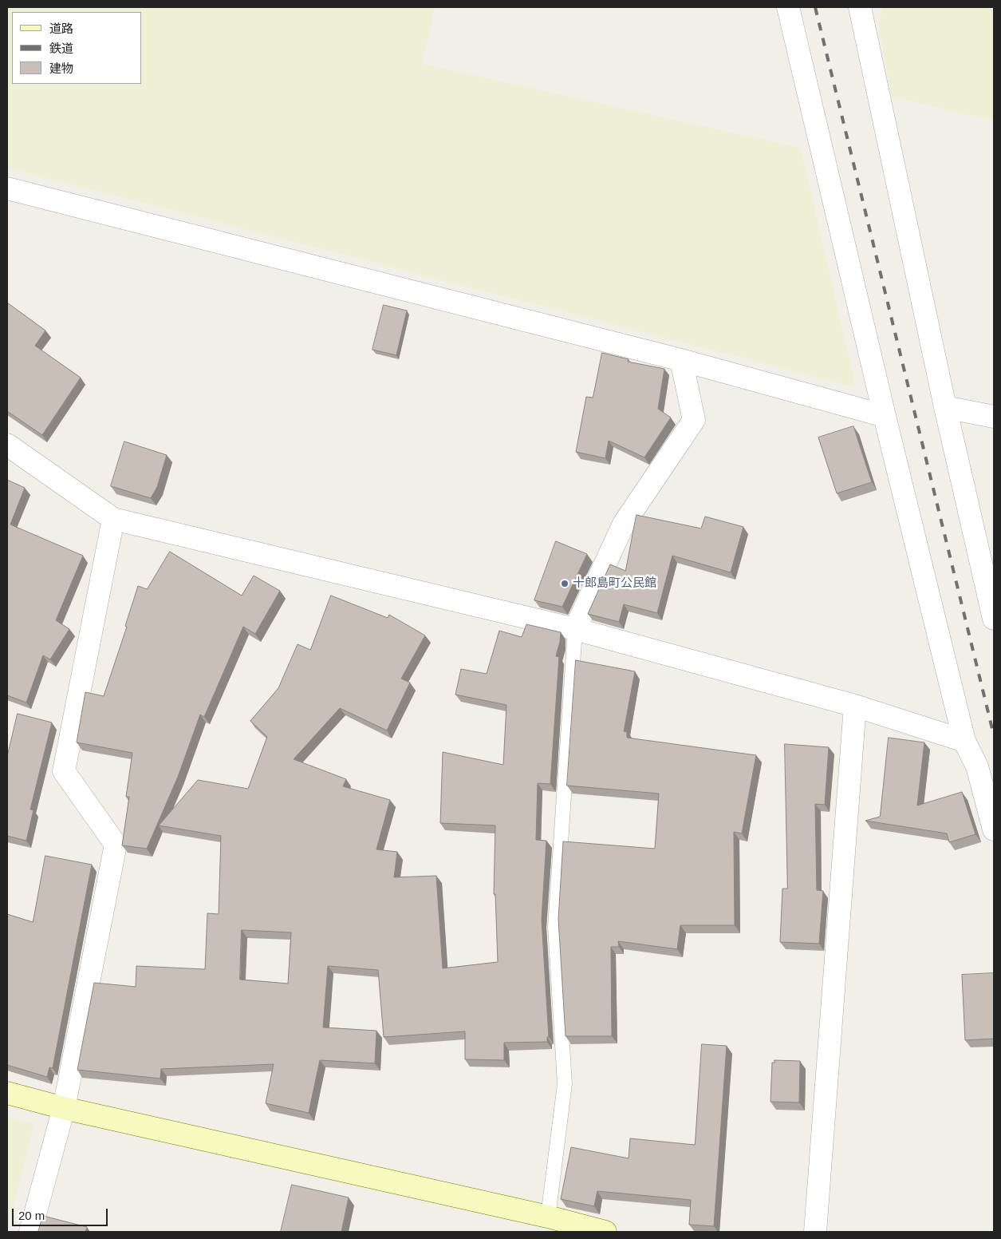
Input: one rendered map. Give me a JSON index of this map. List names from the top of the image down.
{
  "places": ["十郎島町公民館"],
  "legend": ["道路", "鉄道", "建物"],
  "scale_bar": "20 m"
}
